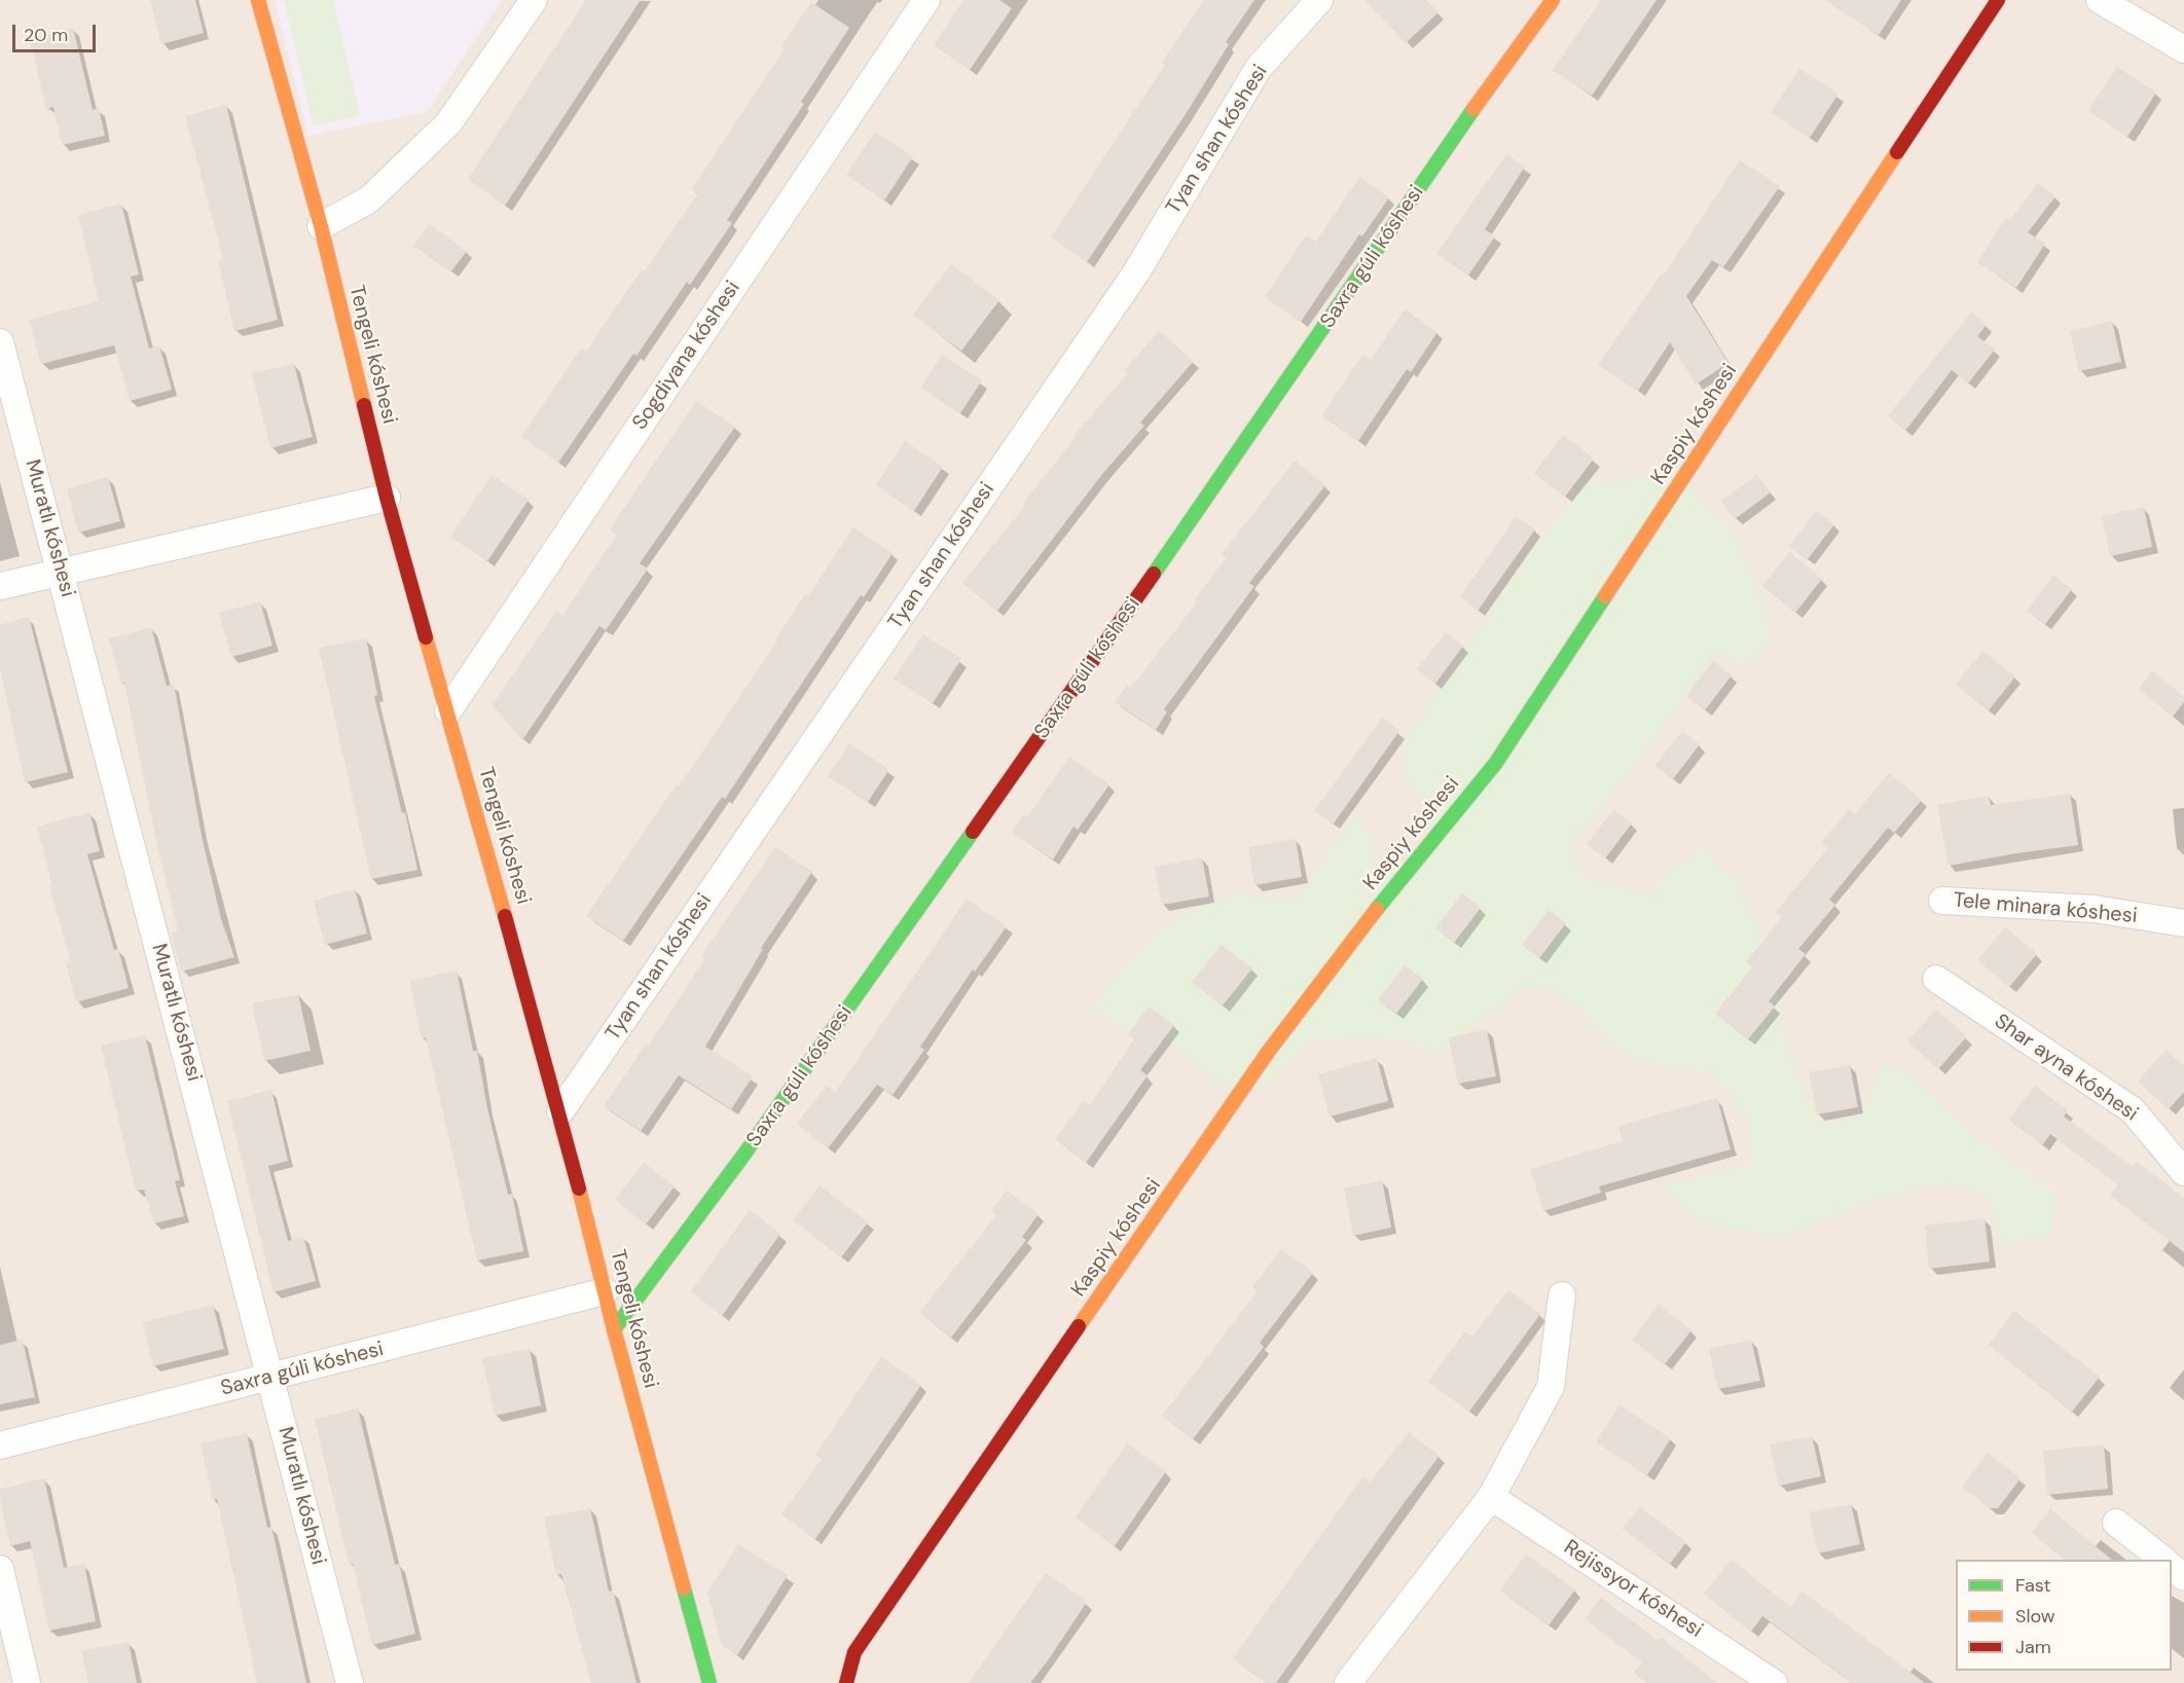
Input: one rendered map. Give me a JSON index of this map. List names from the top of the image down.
{
  "streets": {
    "street": [
      "Tyan shan kóshesi",
      "Saxra gúli kóshesi",
      "Tengeli kóshesi",
      "Sogdiyana kóshesi",
      "Kaspiy kóshesi",
      "Muratlı kóshesi",
      "Tele minara kóshesi",
      "Shar ayna kóshesi",
      "Rejissyor kóshesi"
    ]
  },
  "crossings": [
    ["Tyan shan kóshesi", "Tengeli kóshesi"],
    ["Saxra gúli kóshesi", "Tengeli kóshesi"],
    ["Saxra gúli kóshesi", "Muratlı kóshesi"],
    ["Tengeli kóshesi", "Sogdiyana kóshesi"]
  ],
  "legend": ["Fast", "Slow", "Jam"],
  "scale_bar": "20 m"
}
